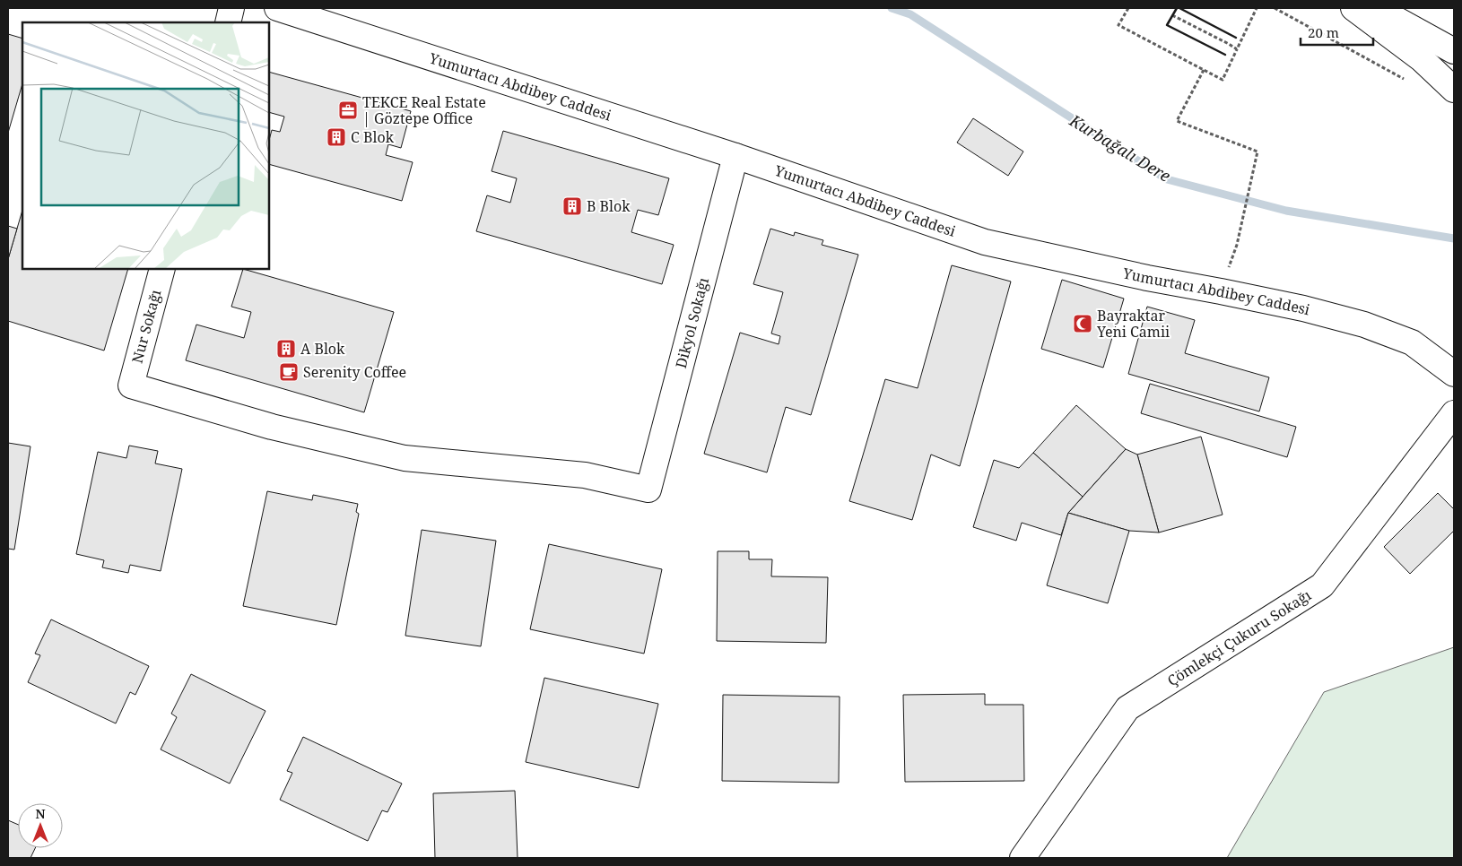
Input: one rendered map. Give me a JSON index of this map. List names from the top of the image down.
{
  "streets": {
    "main road": [
      "Yumurtacı Abdibey Caddesi",
      "Dikyol Sokağı",
      "Nur Sokağı",
      "Çömlekçi Çukuru Sokağı"
    ]
  },
  "crossings": [
    ["Yumurtacı Abdibey Caddesi", "Dikyol Sokağı"],
    ["Dikyol Sokağı", "Nur Sokağı"]
  ],
  "water": ["Kurbağalı Dere"],
  "places": {
    "office": ["TEKCE Real Estate | Göztepe Office"],
    "building": ["C Blok", "B Blok", "A Blok"],
    "mosque": ["Bayraktar Yeni Camii"],
    "cafe": ["Serenity Coffee"]
  },
  "scale_bar": "20 m",
  "north": "top"
}
